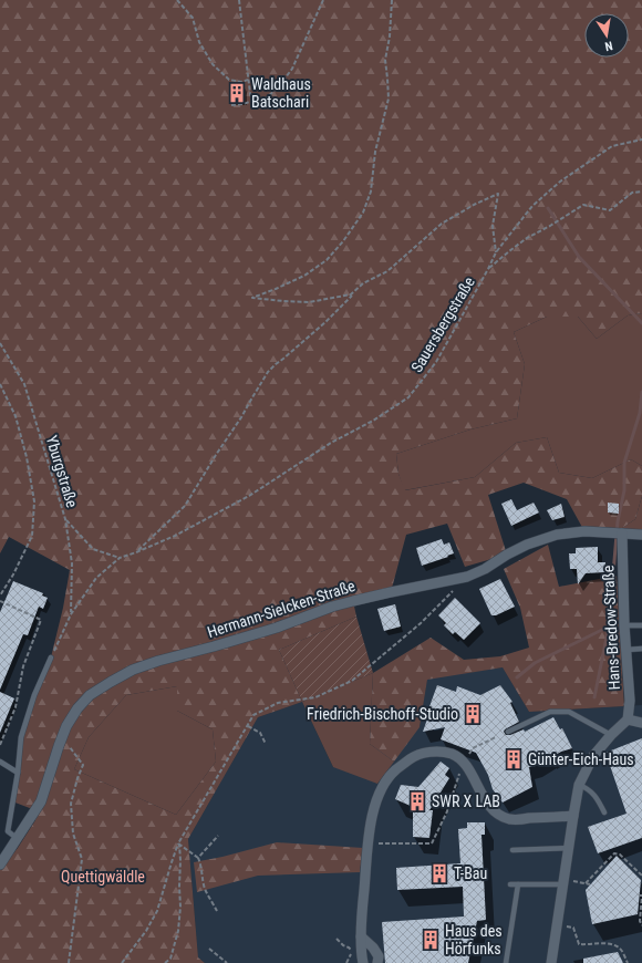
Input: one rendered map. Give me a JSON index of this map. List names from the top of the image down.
{
  "streets": {
    "street": ["Hermann-Sielcken-Straße", "Hans-Bredow-Straße"],
    "path": ["Sauersbergstraße", "Yburgstraße"]
  },
  "crossings": [
    ["Sauersbergstraße", "Yburgstraße"],
    ["Hermann-Sielcken-Straße", "Hans-Bredow-Straße"]
  ],
  "parks": ["Quettigwäldle"],
  "places": {
    "building": [
      "Waldhaus Batschari",
      "Friedrich-Bischoff-Studio",
      "Günter-Eich-Haus",
      "SWR X LAB",
      "T-Bau",
      "Haus des Hörfunks"
    ]
  },
  "north": "bottom"
}
